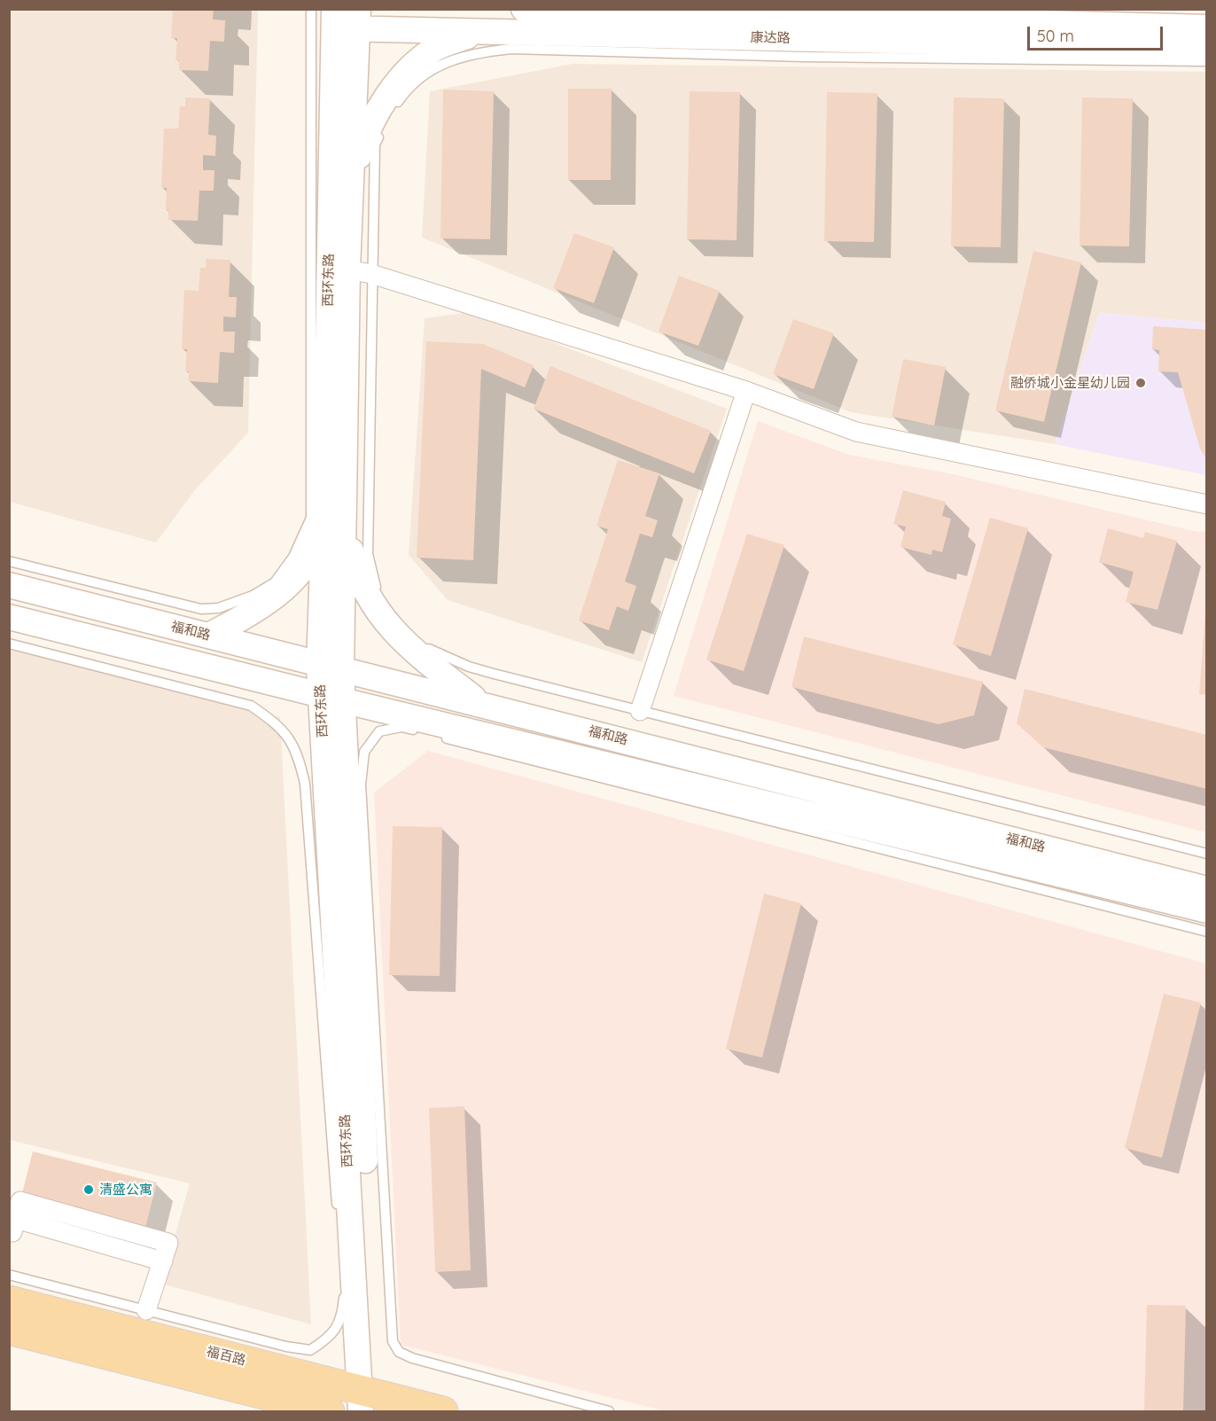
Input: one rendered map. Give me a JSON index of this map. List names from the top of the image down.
{
  "streets": {
    "main road": ["福百路"],
    "street": ["康达路", "西环东路", "福和路"]
  },
  "crossings": [
    ["康达路", "西环东路"],
    ["西环东路", "福和路"],
    ["西环东路", "福百路"]
  ],
  "places": ["融侨城小金星幼儿园", "清盛公寓"],
  "scale_bar": "50 m"
}
